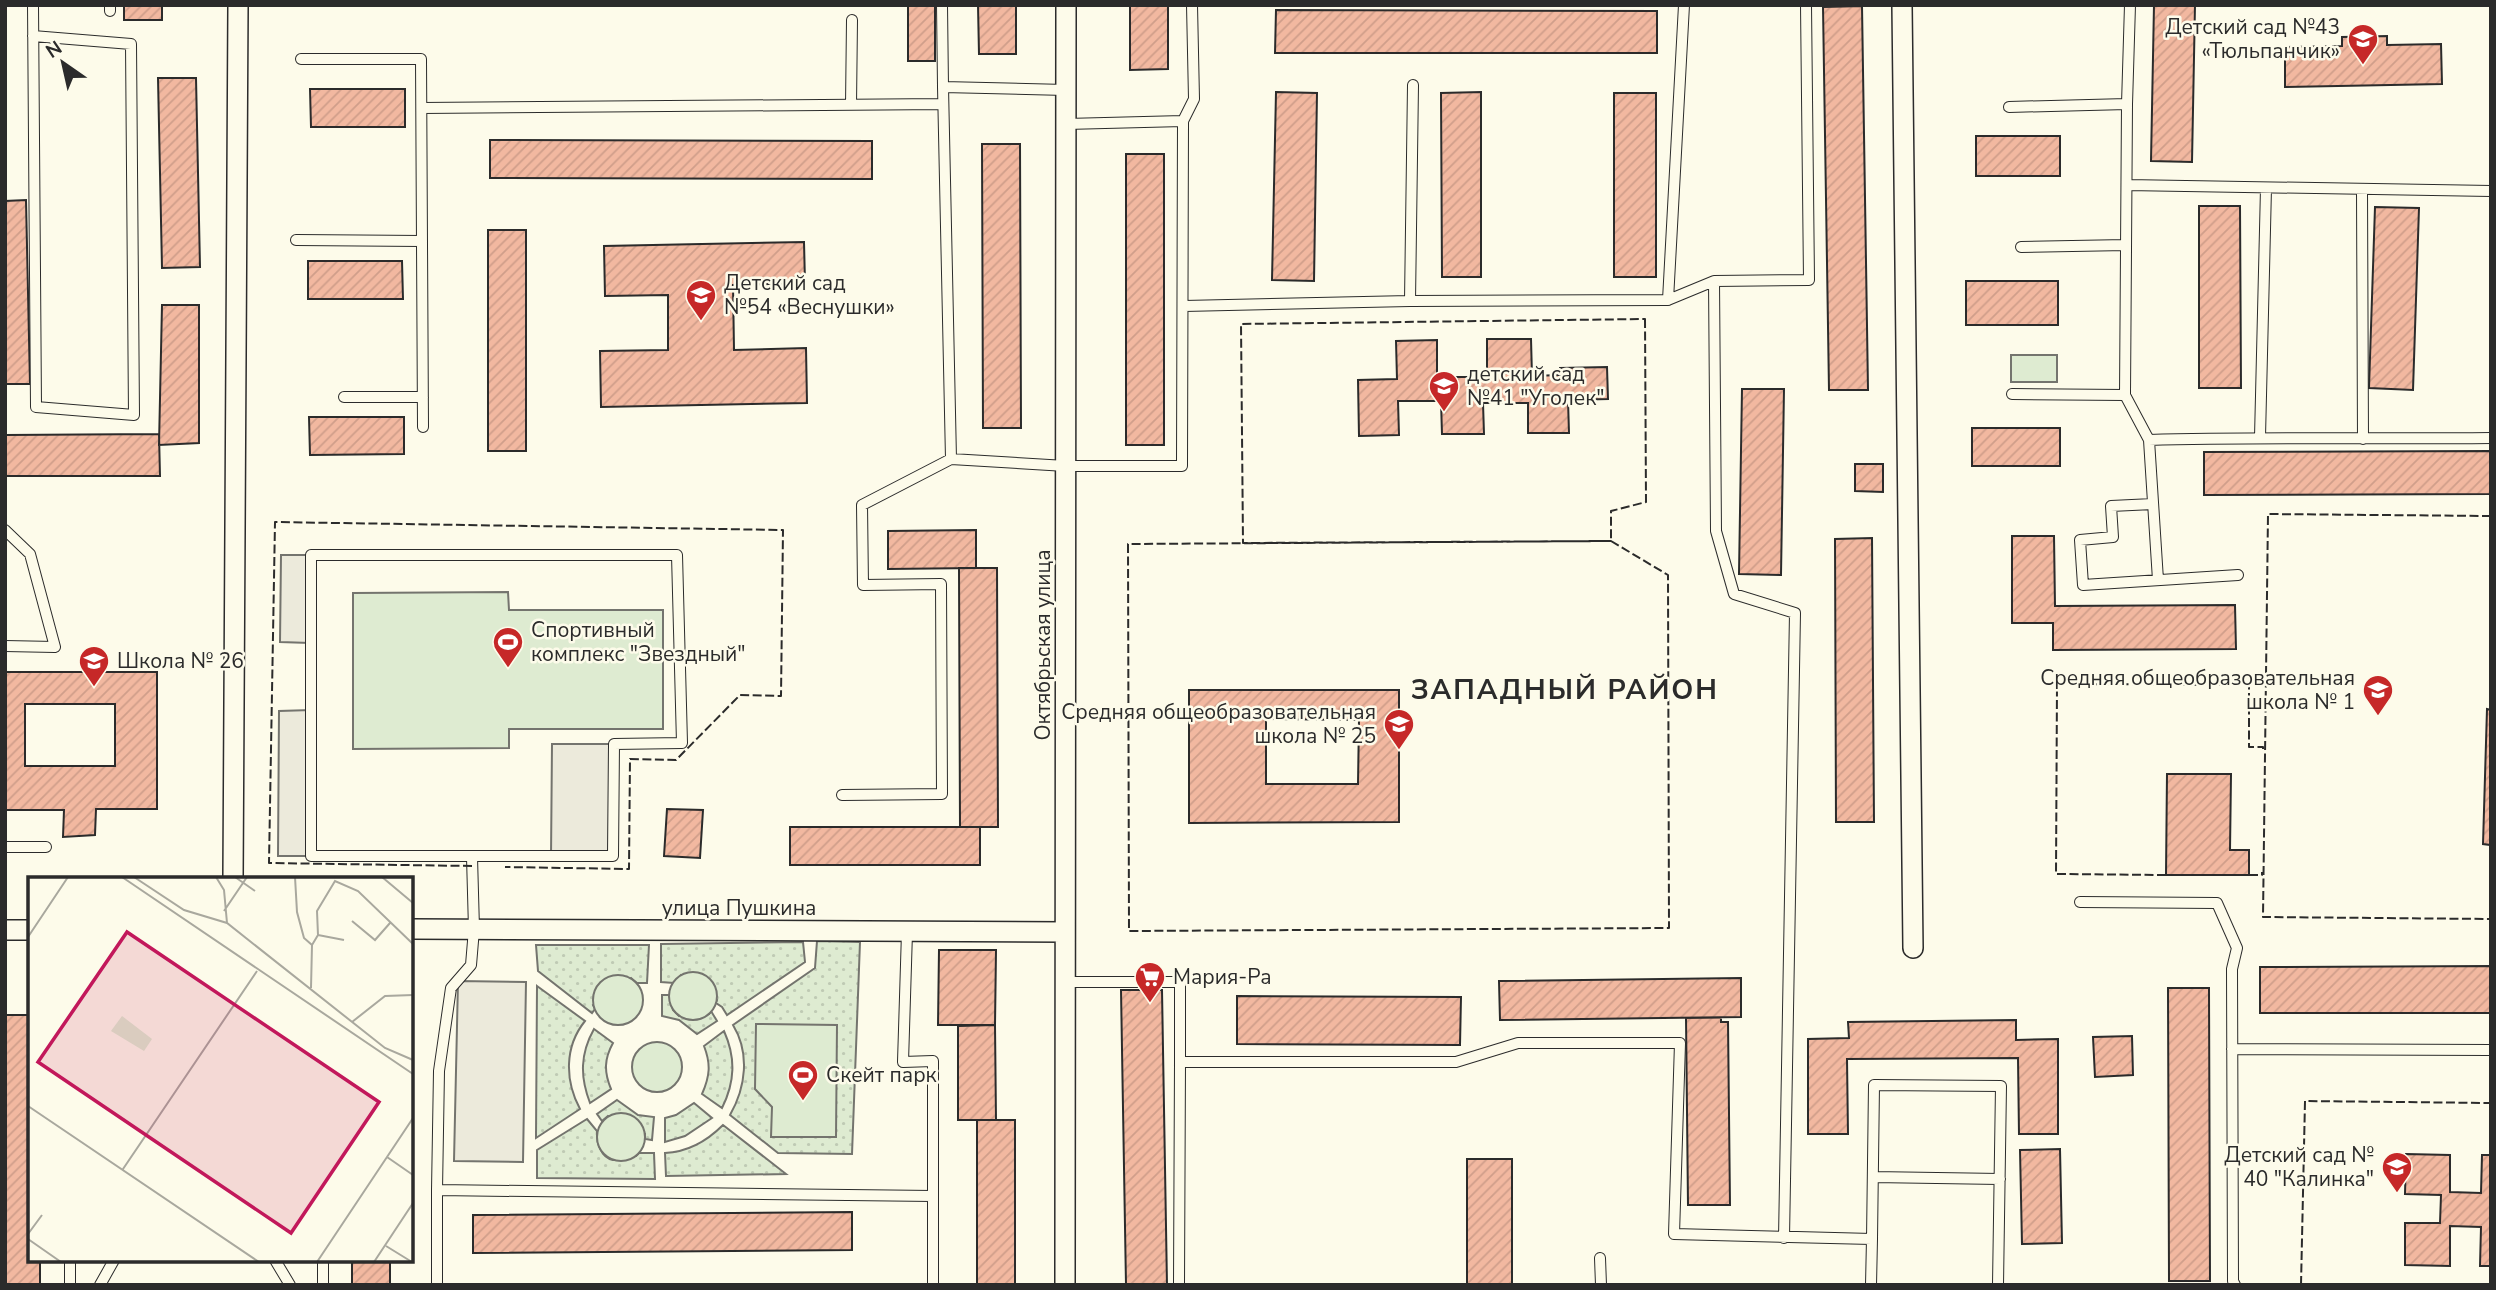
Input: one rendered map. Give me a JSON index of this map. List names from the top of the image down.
{
  "streets": {
    "street": ["Октябрьская улица", "улица Пушкина"]
  },
  "crossings": [
    ["Октябрьская улица", "улица Пушкина"]
  ],
  "districts": ["ЗАПАДНЫЙ РАЙОН"],
  "places": {
    "school or university": [
      "Детский сад №43 «Тюльпанчик»",
      "Детский сад №54 «Веснушки»",
      "детский сад №41 \"Уголек\"",
      "Школа № 26",
      "Средняя общеобразовательная школа № 1",
      "Средняя общеобразовательная школа № 25",
      "Детский сад № 40 \"Калинка\""
    ],
    "sports": ["Спортивный комплекс \"Звездный\"", "Скейт парк"],
    "supermarket": ["Мария-Ра"]
  },
  "north": "top left"
}
